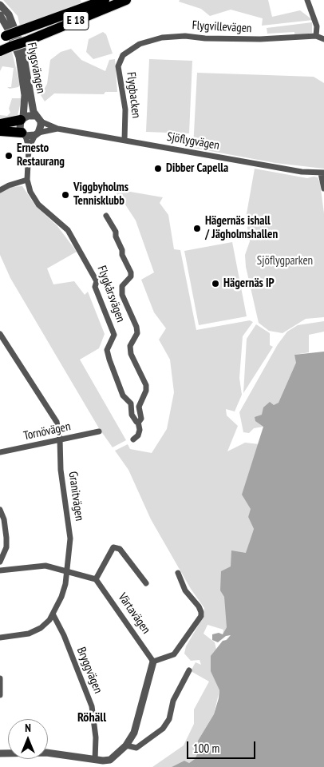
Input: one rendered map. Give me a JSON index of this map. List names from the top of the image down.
{
  "streets": {
    "highway": ["E 18"],
    "street": [
      "Flygvillevägen",
      "Flygsvängen",
      "Flygbacken",
      "Sjöflygvägen",
      "Flygkårsvägen",
      "Tornövägen",
      "Granitvägen",
      "Värtavägen",
      "Bryggvägen"
    ]
  },
  "crossings": [
    ["Flygvillevägen", "Flygbacken"],
    ["Flygsvängen", "Sjöflygvägen"],
    ["Flygbacken", "Sjöflygvägen"],
    ["Sjöflygvägen", "Flygkårsvägen"],
    ["Tornövägen", "Granitvägen"],
    ["Granitvägen", "Bryggvägen"]
  ],
  "districts": ["Röhäll"],
  "parks": ["Sjöflygparken"],
  "places": [
    "Ernesto Restaurang",
    "Dibber Capella",
    "Viggbyholms Tennisklubb",
    "Hägernäs ishall / Jägholmshallen",
    "Hägernäs IP"
  ],
  "scale_bar": "100 m",
  "north": "top"
}
